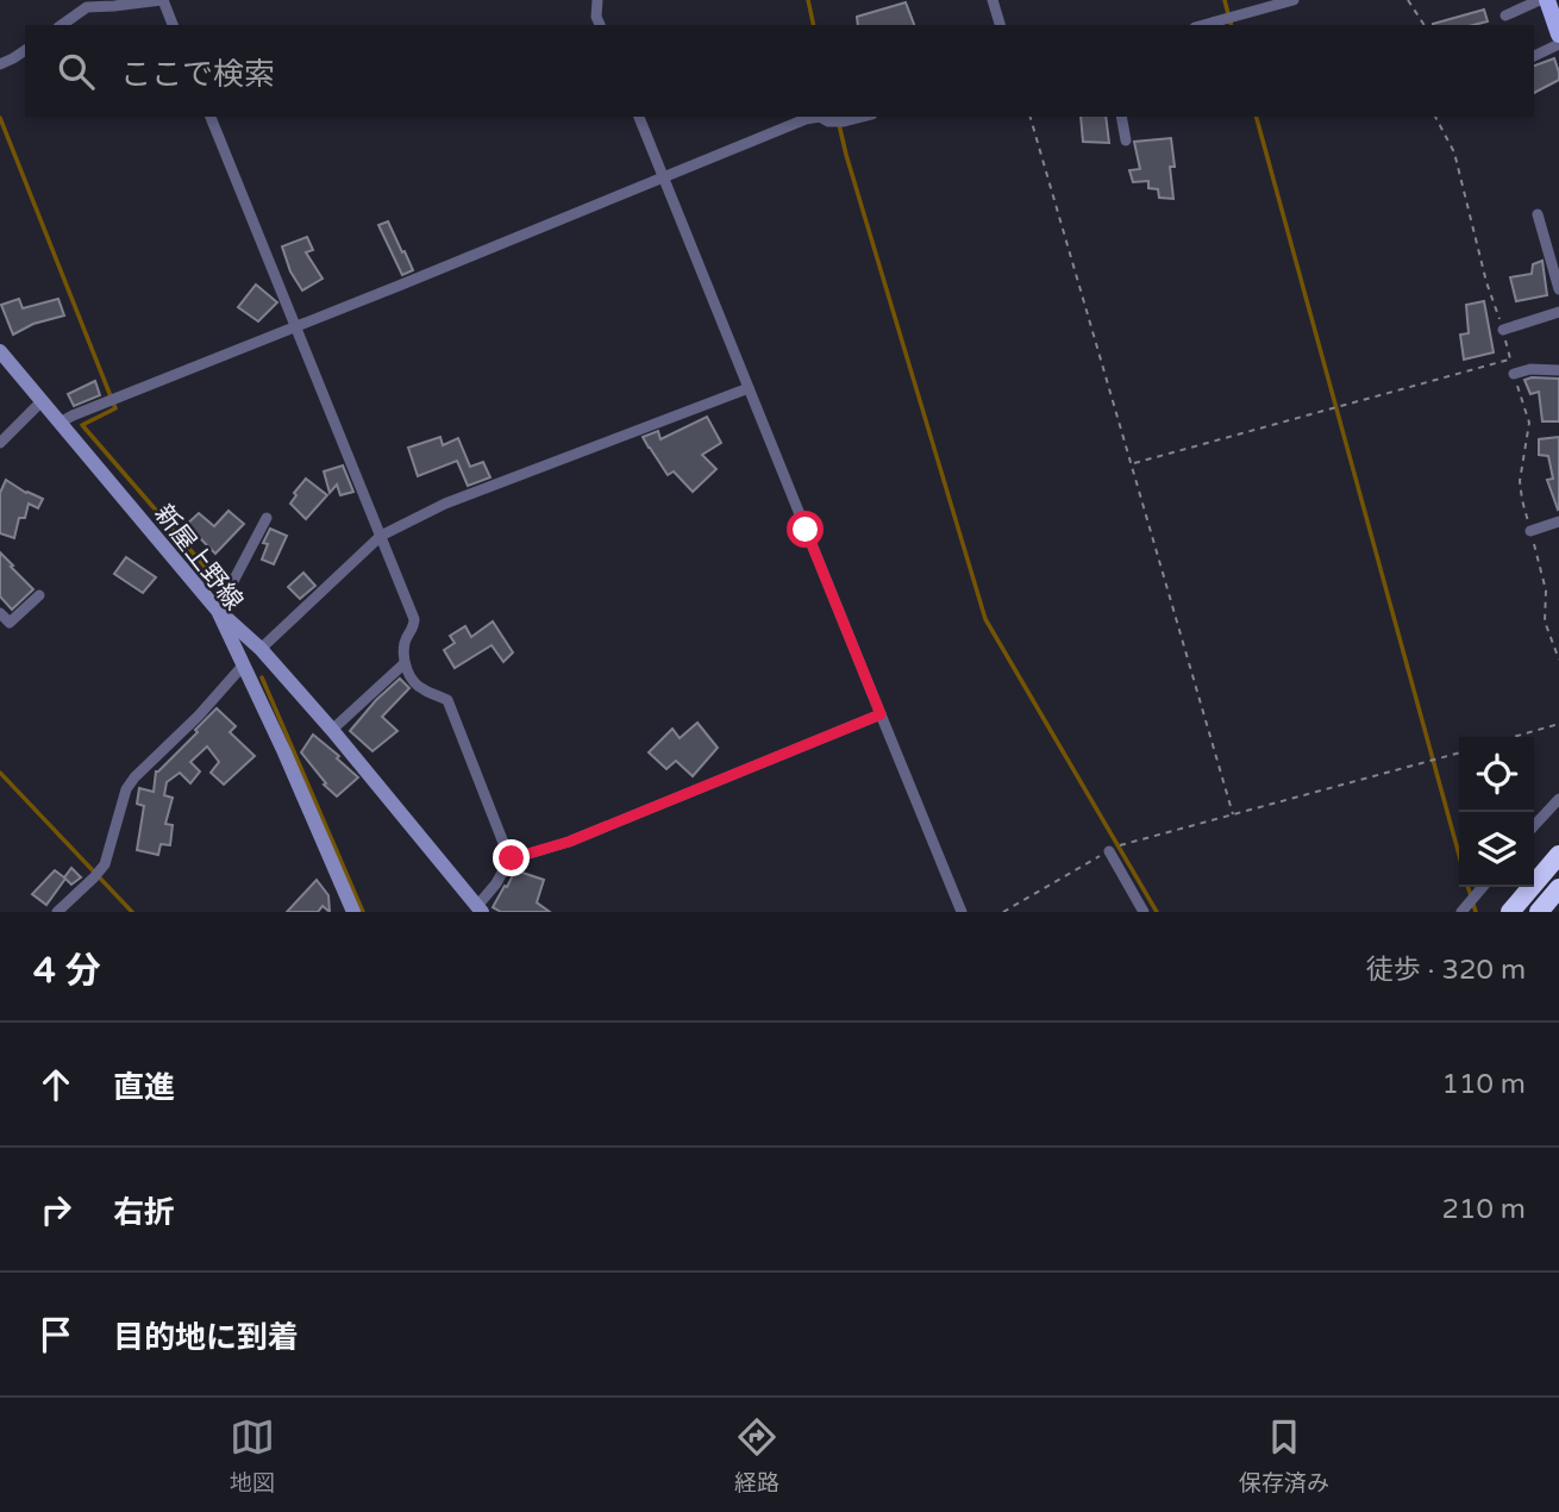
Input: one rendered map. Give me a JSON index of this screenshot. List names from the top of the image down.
{
  "streets": {
    "main road": ["新屋上野線"]
  },
  "page": {
    "search": "ここで検索",
    "heading": ["4 分", "徒歩 · 320 m"],
    "list": [
      ["直進", "110 m"],
      ["右折", "210 m"],
      "目的地に到着"
    ],
    "nav": ["地図", "経路", "保存済み"]
  }
}
